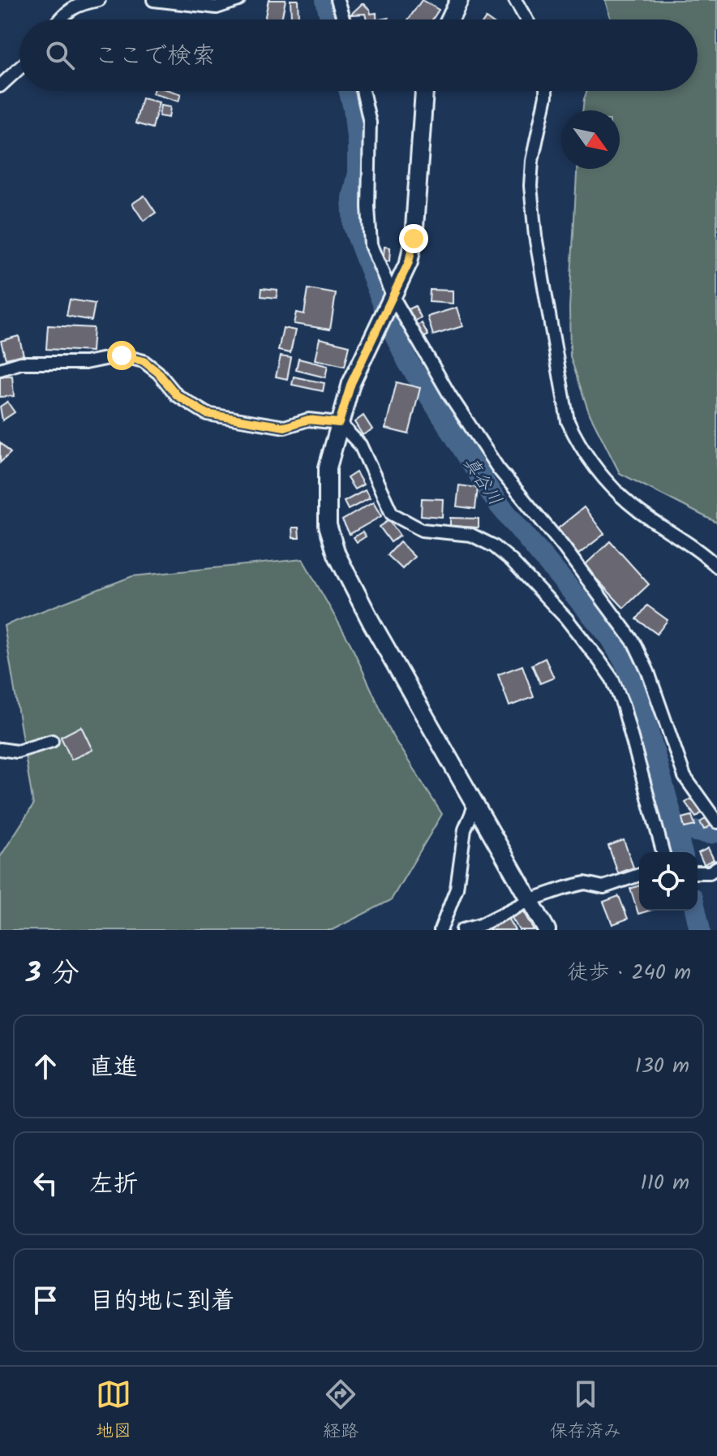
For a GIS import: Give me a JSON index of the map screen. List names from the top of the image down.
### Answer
{
  "water": ["真谷川"],
  "north": "bottom right",
  "page": {
    "search": "ここで検索",
    "heading": ["3 分", "徒歩 · 240 m"],
    "list": [
      ["直進", "130 m"],
      ["左折", "110 m"],
      "目的地に到着"
    ],
    "nav": ["地図", "経路", "保存済み"]
  }
}
